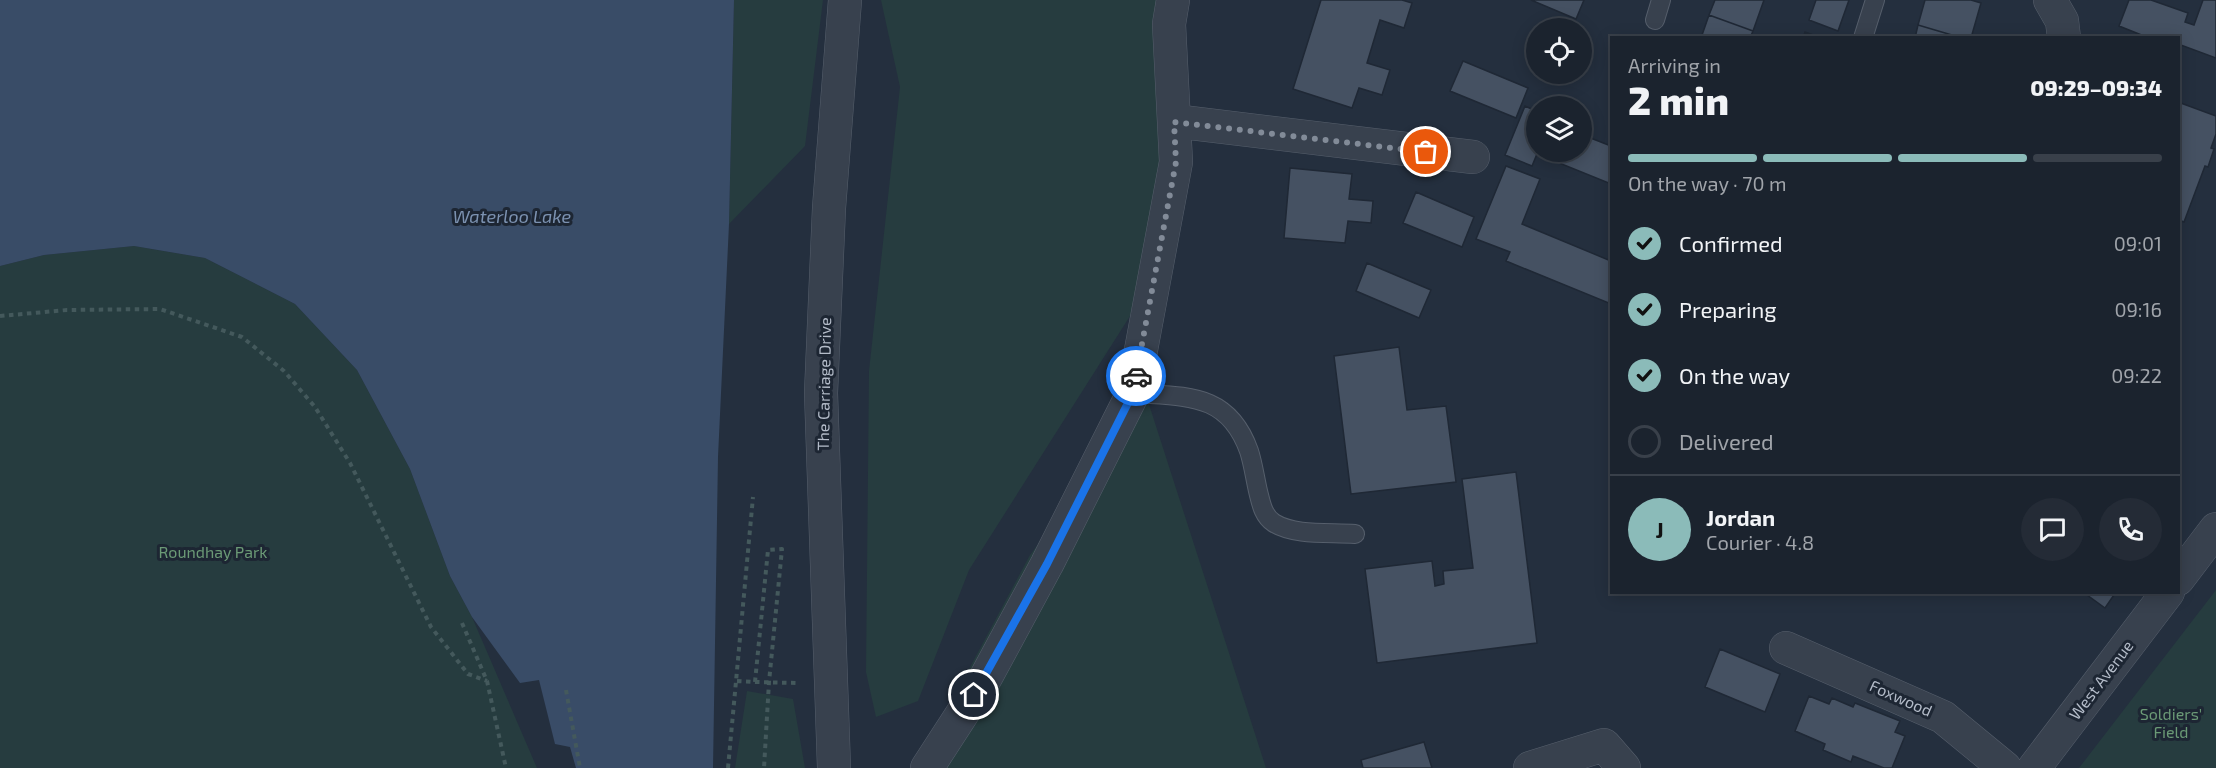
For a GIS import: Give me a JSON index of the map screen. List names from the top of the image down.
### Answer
{
  "streets": {
    "street": ["The Carriage Drive", "West Avenue", "Foxwood"]
  },
  "water": ["Waterloo Lake"],
  "parks": ["Roundhay Park", "Soldiers' Field"],
  "page": {
    "heading": ["2 min", "Arriving in", "09:29–09:34"],
    "panel": ["Jordan", "Courier · 4.8"],
    "bar": "On the way · 70 m",
    "list": [
      ["Confirmed", "09:01"],
      ["Preparing", "09:16"],
      ["On the way", "09:22"],
      "Delivered"
    ],
    "round": "J"
  }
}
